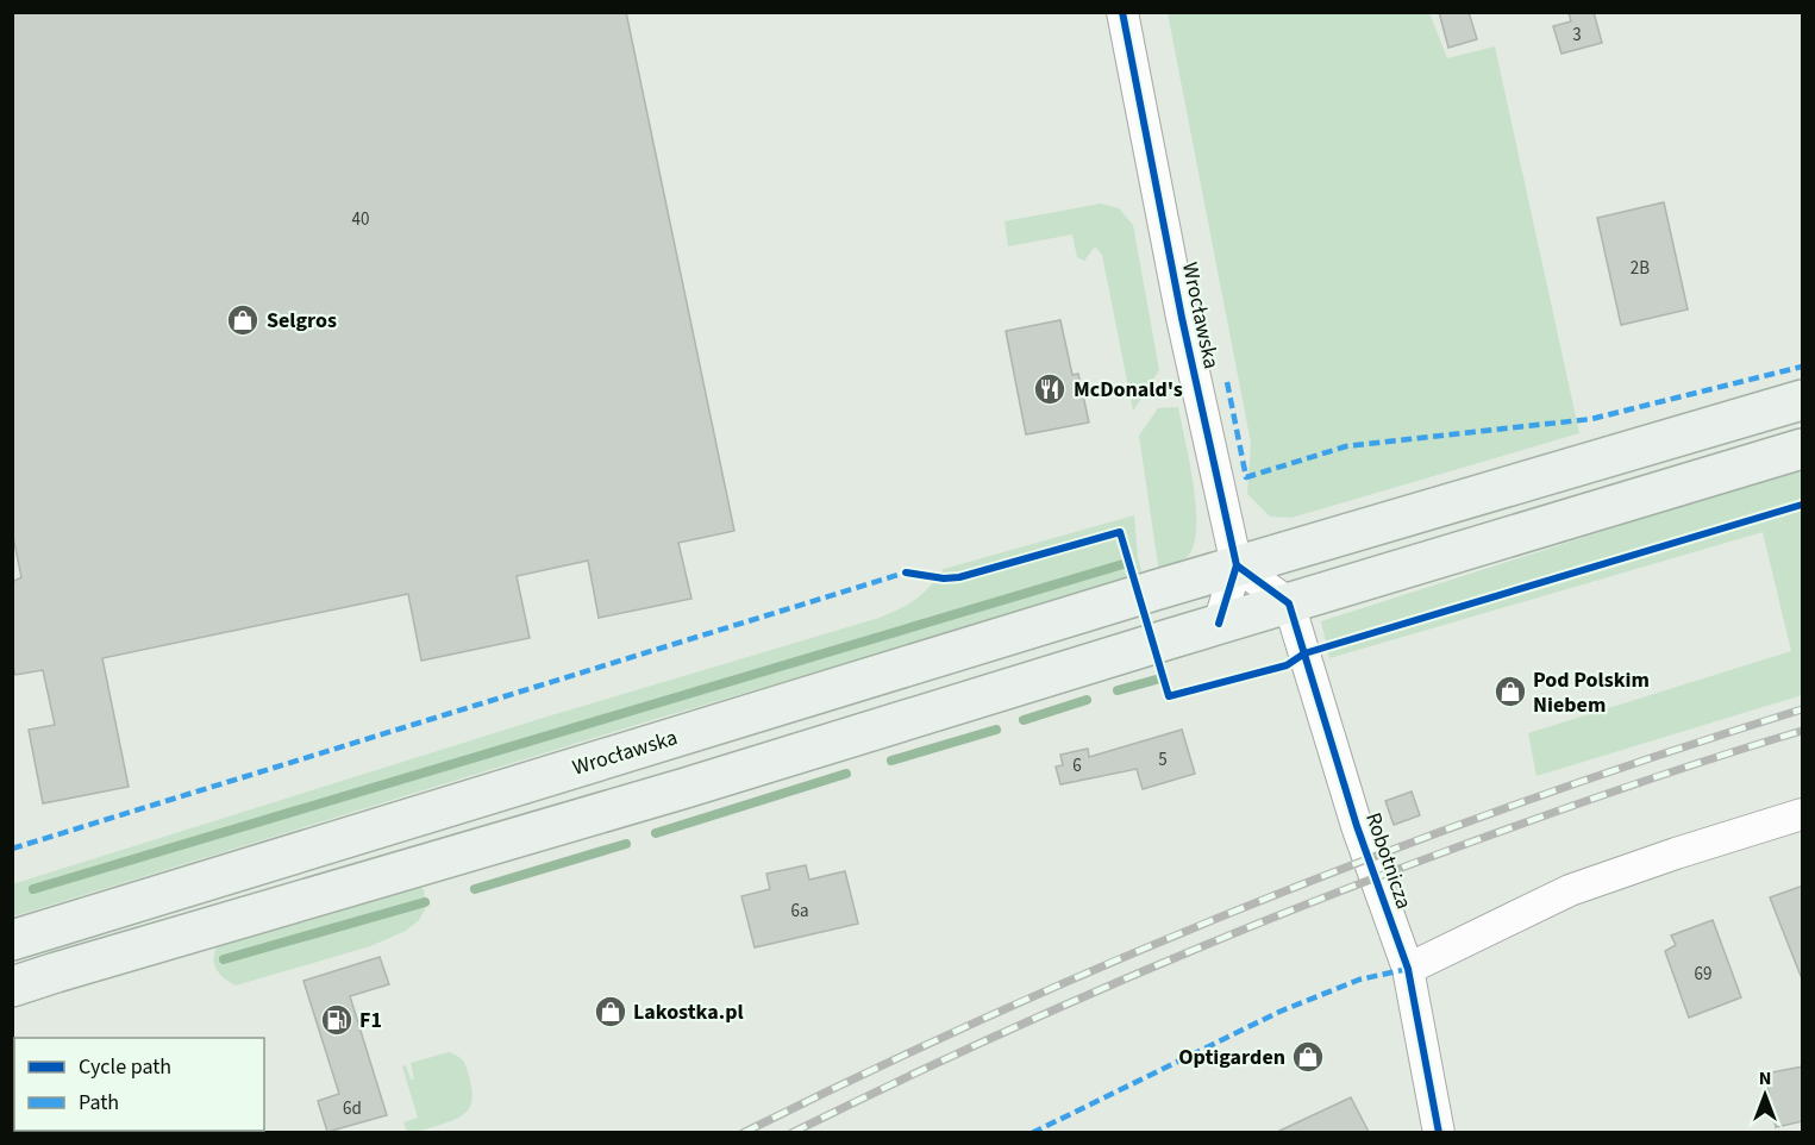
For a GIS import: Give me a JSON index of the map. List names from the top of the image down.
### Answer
{
  "streets": {
    "main road": ["Wrocławska"],
    "street": ["Robotnicza"]
  },
  "places": {
    "shop": [
      "Selgros",
      "Pod Polskim Niebem",
      "Lakostka.pl",
      "Optigarden"
    ],
    "restaurant": ["McDonald's"],
    "fuel station": ["F1"]
  },
  "house_numbers": [
    "3",
    "40",
    "2B",
    "5",
    "6",
    "6a",
    "69",
    "6d"
  ],
  "legend": ["Cycle path", "Path"],
  "north": "top"
}
